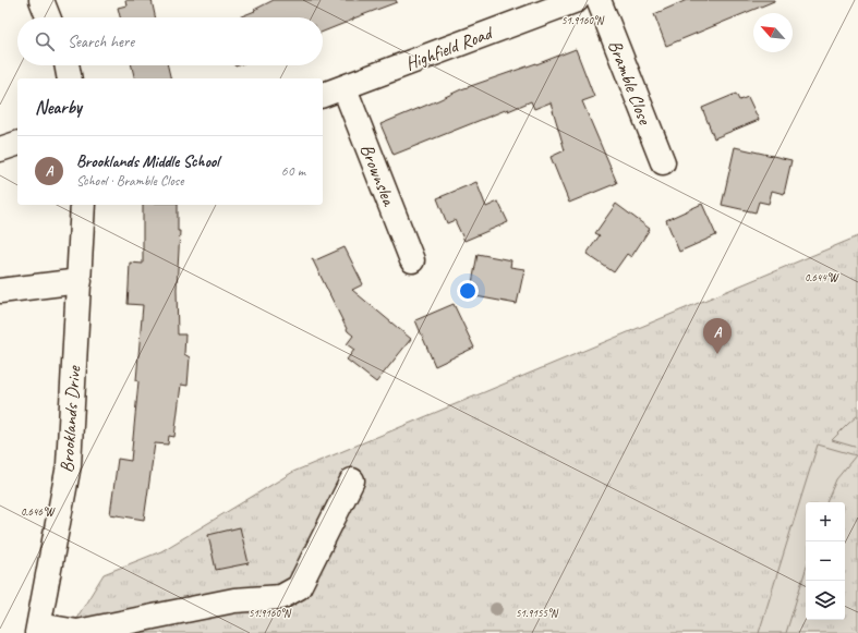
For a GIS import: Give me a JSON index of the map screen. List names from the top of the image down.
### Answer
{
  "streets": {
    "street": [
      "Highfield Road",
      "Bramble Close",
      "Brownslea",
      "Brooklands Drive"
    ]
  },
  "crossings": [
    ["Highfield Road", "Brownslea"]
  ],
  "north": "top left",
  "page": {
    "search": "Search here",
    "heading": "Nearby",
    "list": [
      {
        "mark": "A",
        "name": "Brooklands Middle School",
        "note": "School · Bramble Close",
        "value": "60 m"
      }
    ],
    "pins": "A",
    "map_buttons": ["+", "−"]
  },
  "coordinates": [
    "51.9160°N",
    "0.644°W",
    "0.646°W",
    "51.9155°N"
  ]
}
